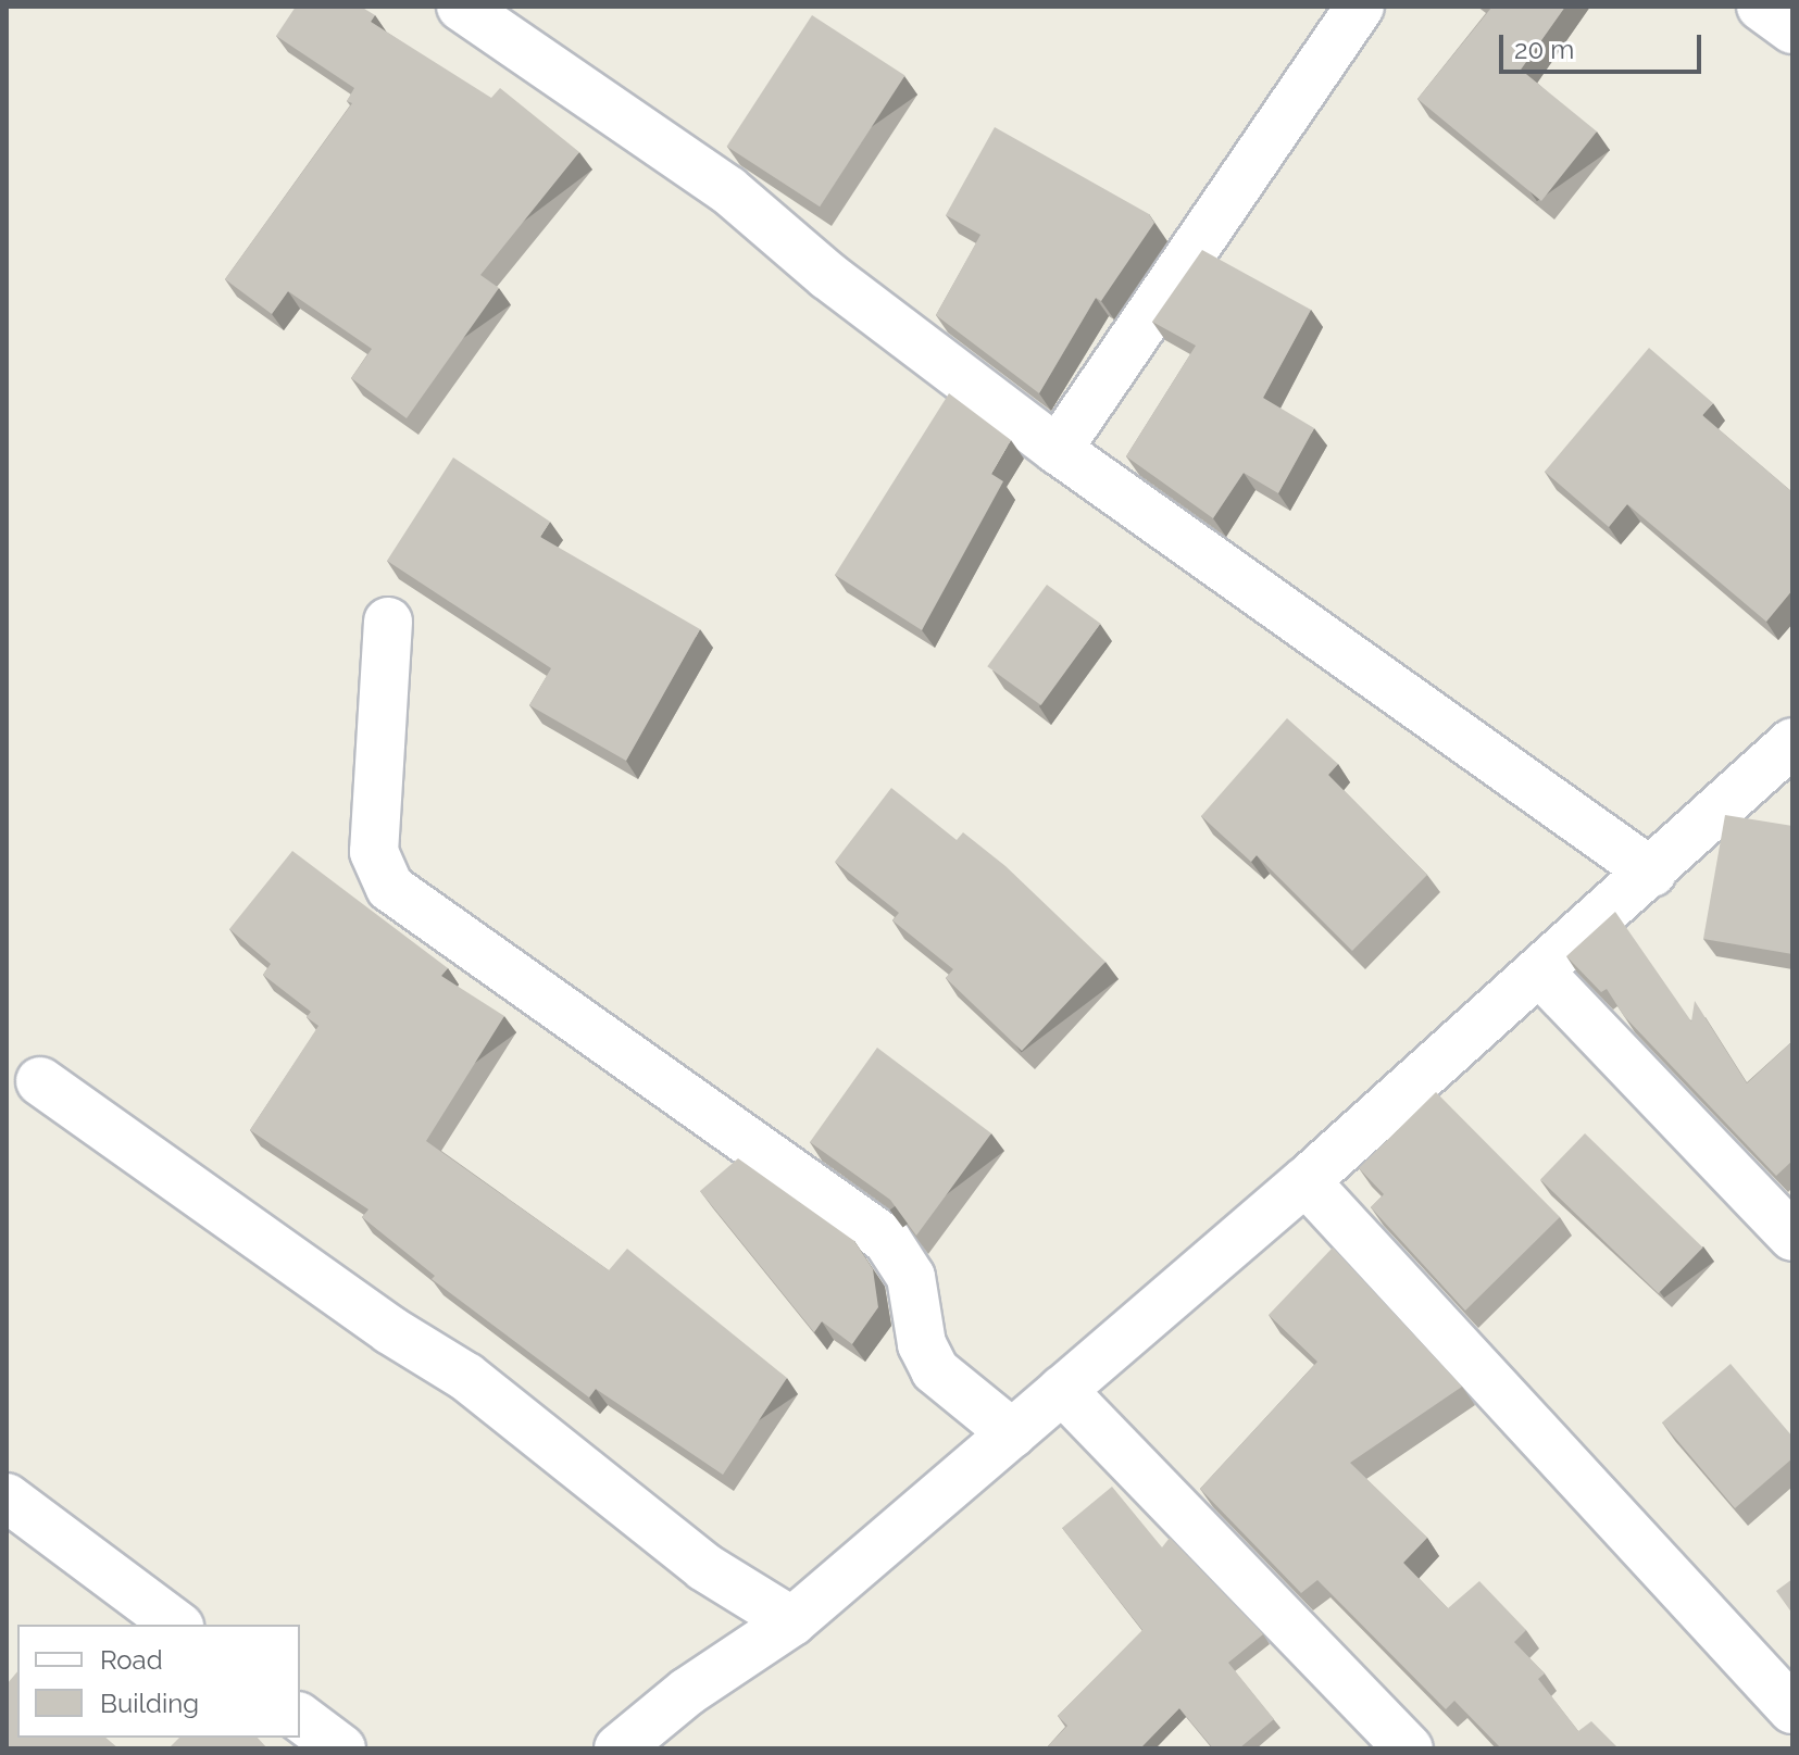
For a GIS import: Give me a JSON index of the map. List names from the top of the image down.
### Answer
{
  "legend": ["Road", "Building"],
  "scale_bar": "20 m"
}
